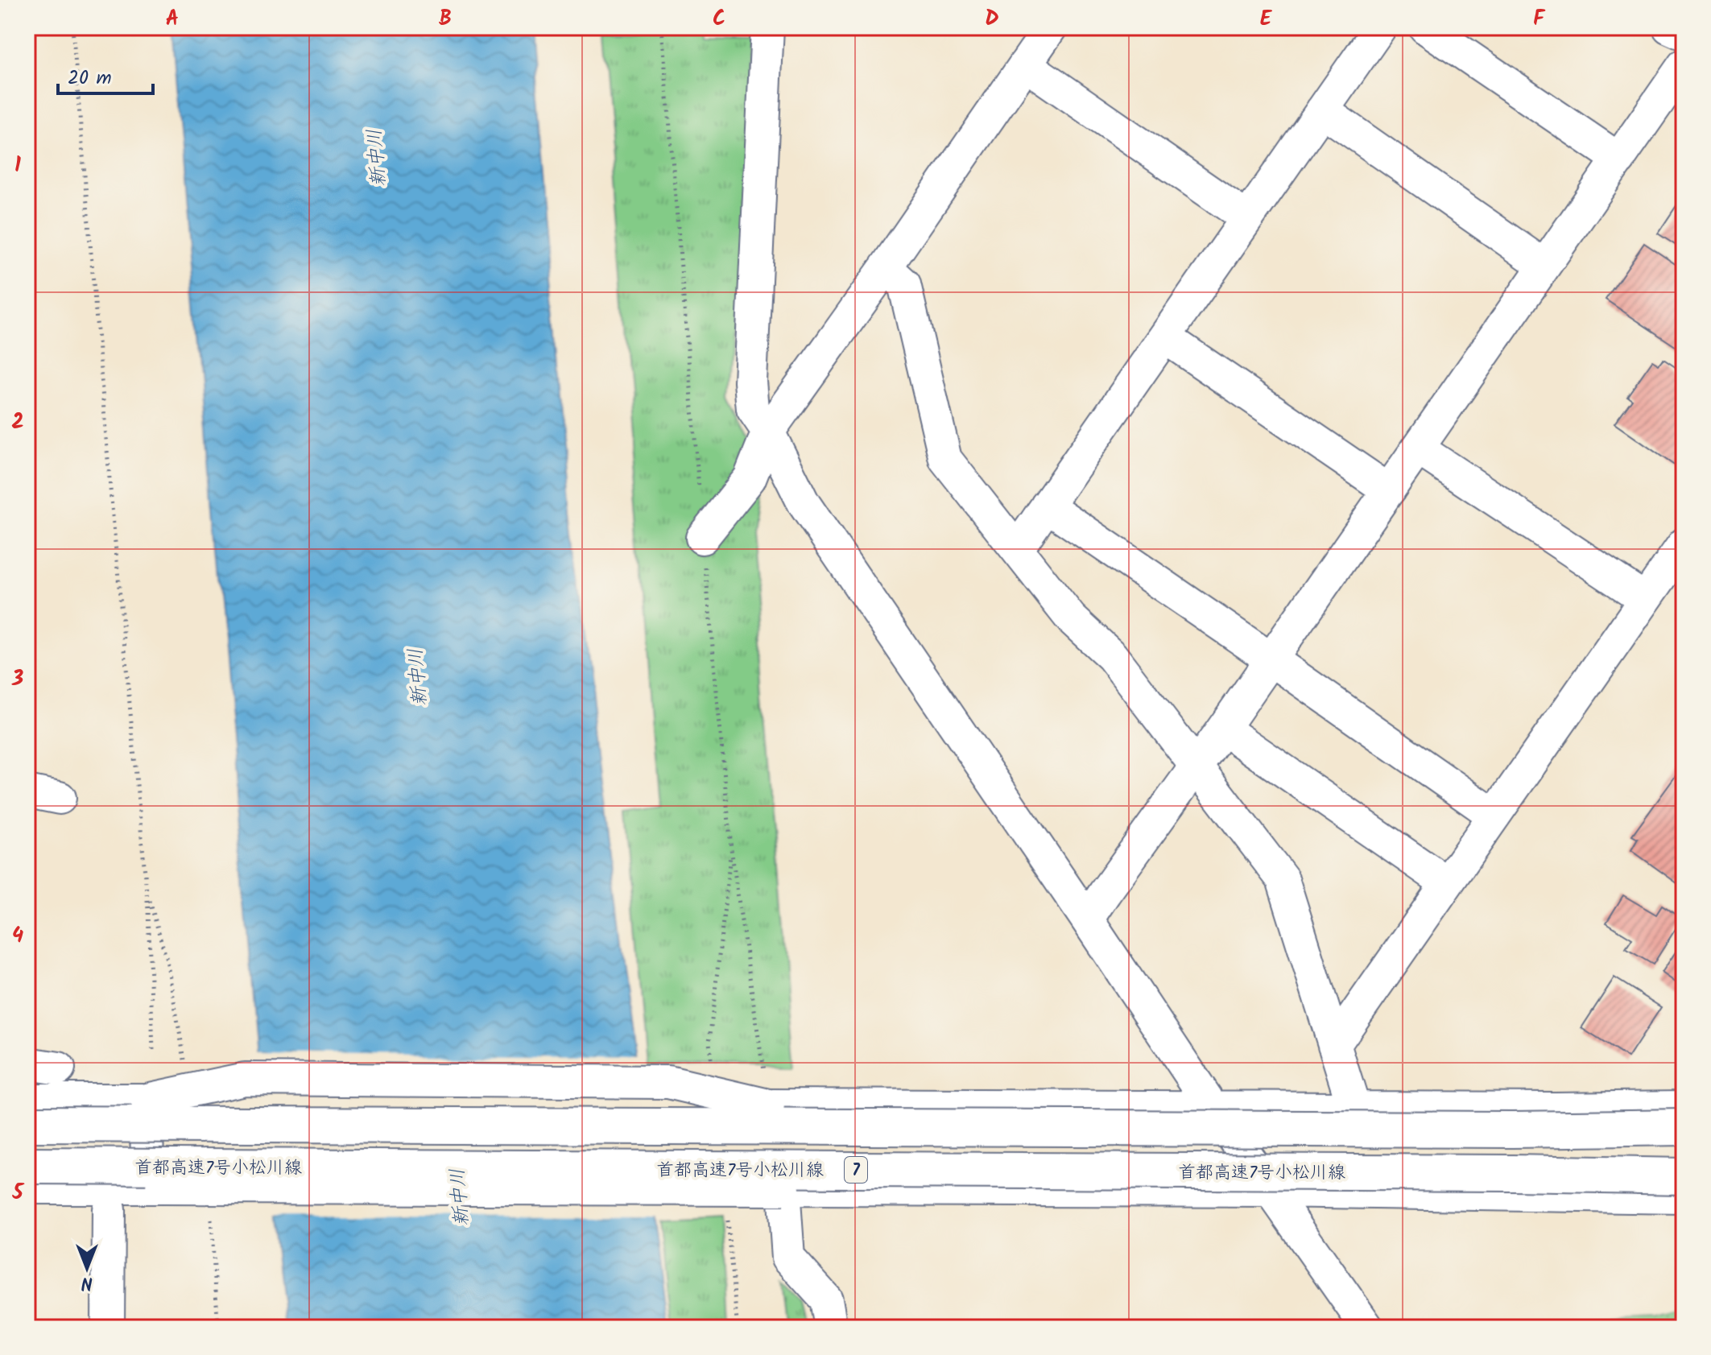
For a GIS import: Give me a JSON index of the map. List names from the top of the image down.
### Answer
{
  "streets": {
    "highway": ["首都高速7号小松川線", "7"]
  },
  "water": ["新中川"],
  "scale_bar": "20 m",
  "north": "bottom",
  "grid": {
    "columns": [
      "A",
      "B",
      "C",
      "D",
      "E",
      "F"
    ],
    "rows": [
      "1",
      "2",
      "3",
      "4",
      "5"
    ]
  }
}
